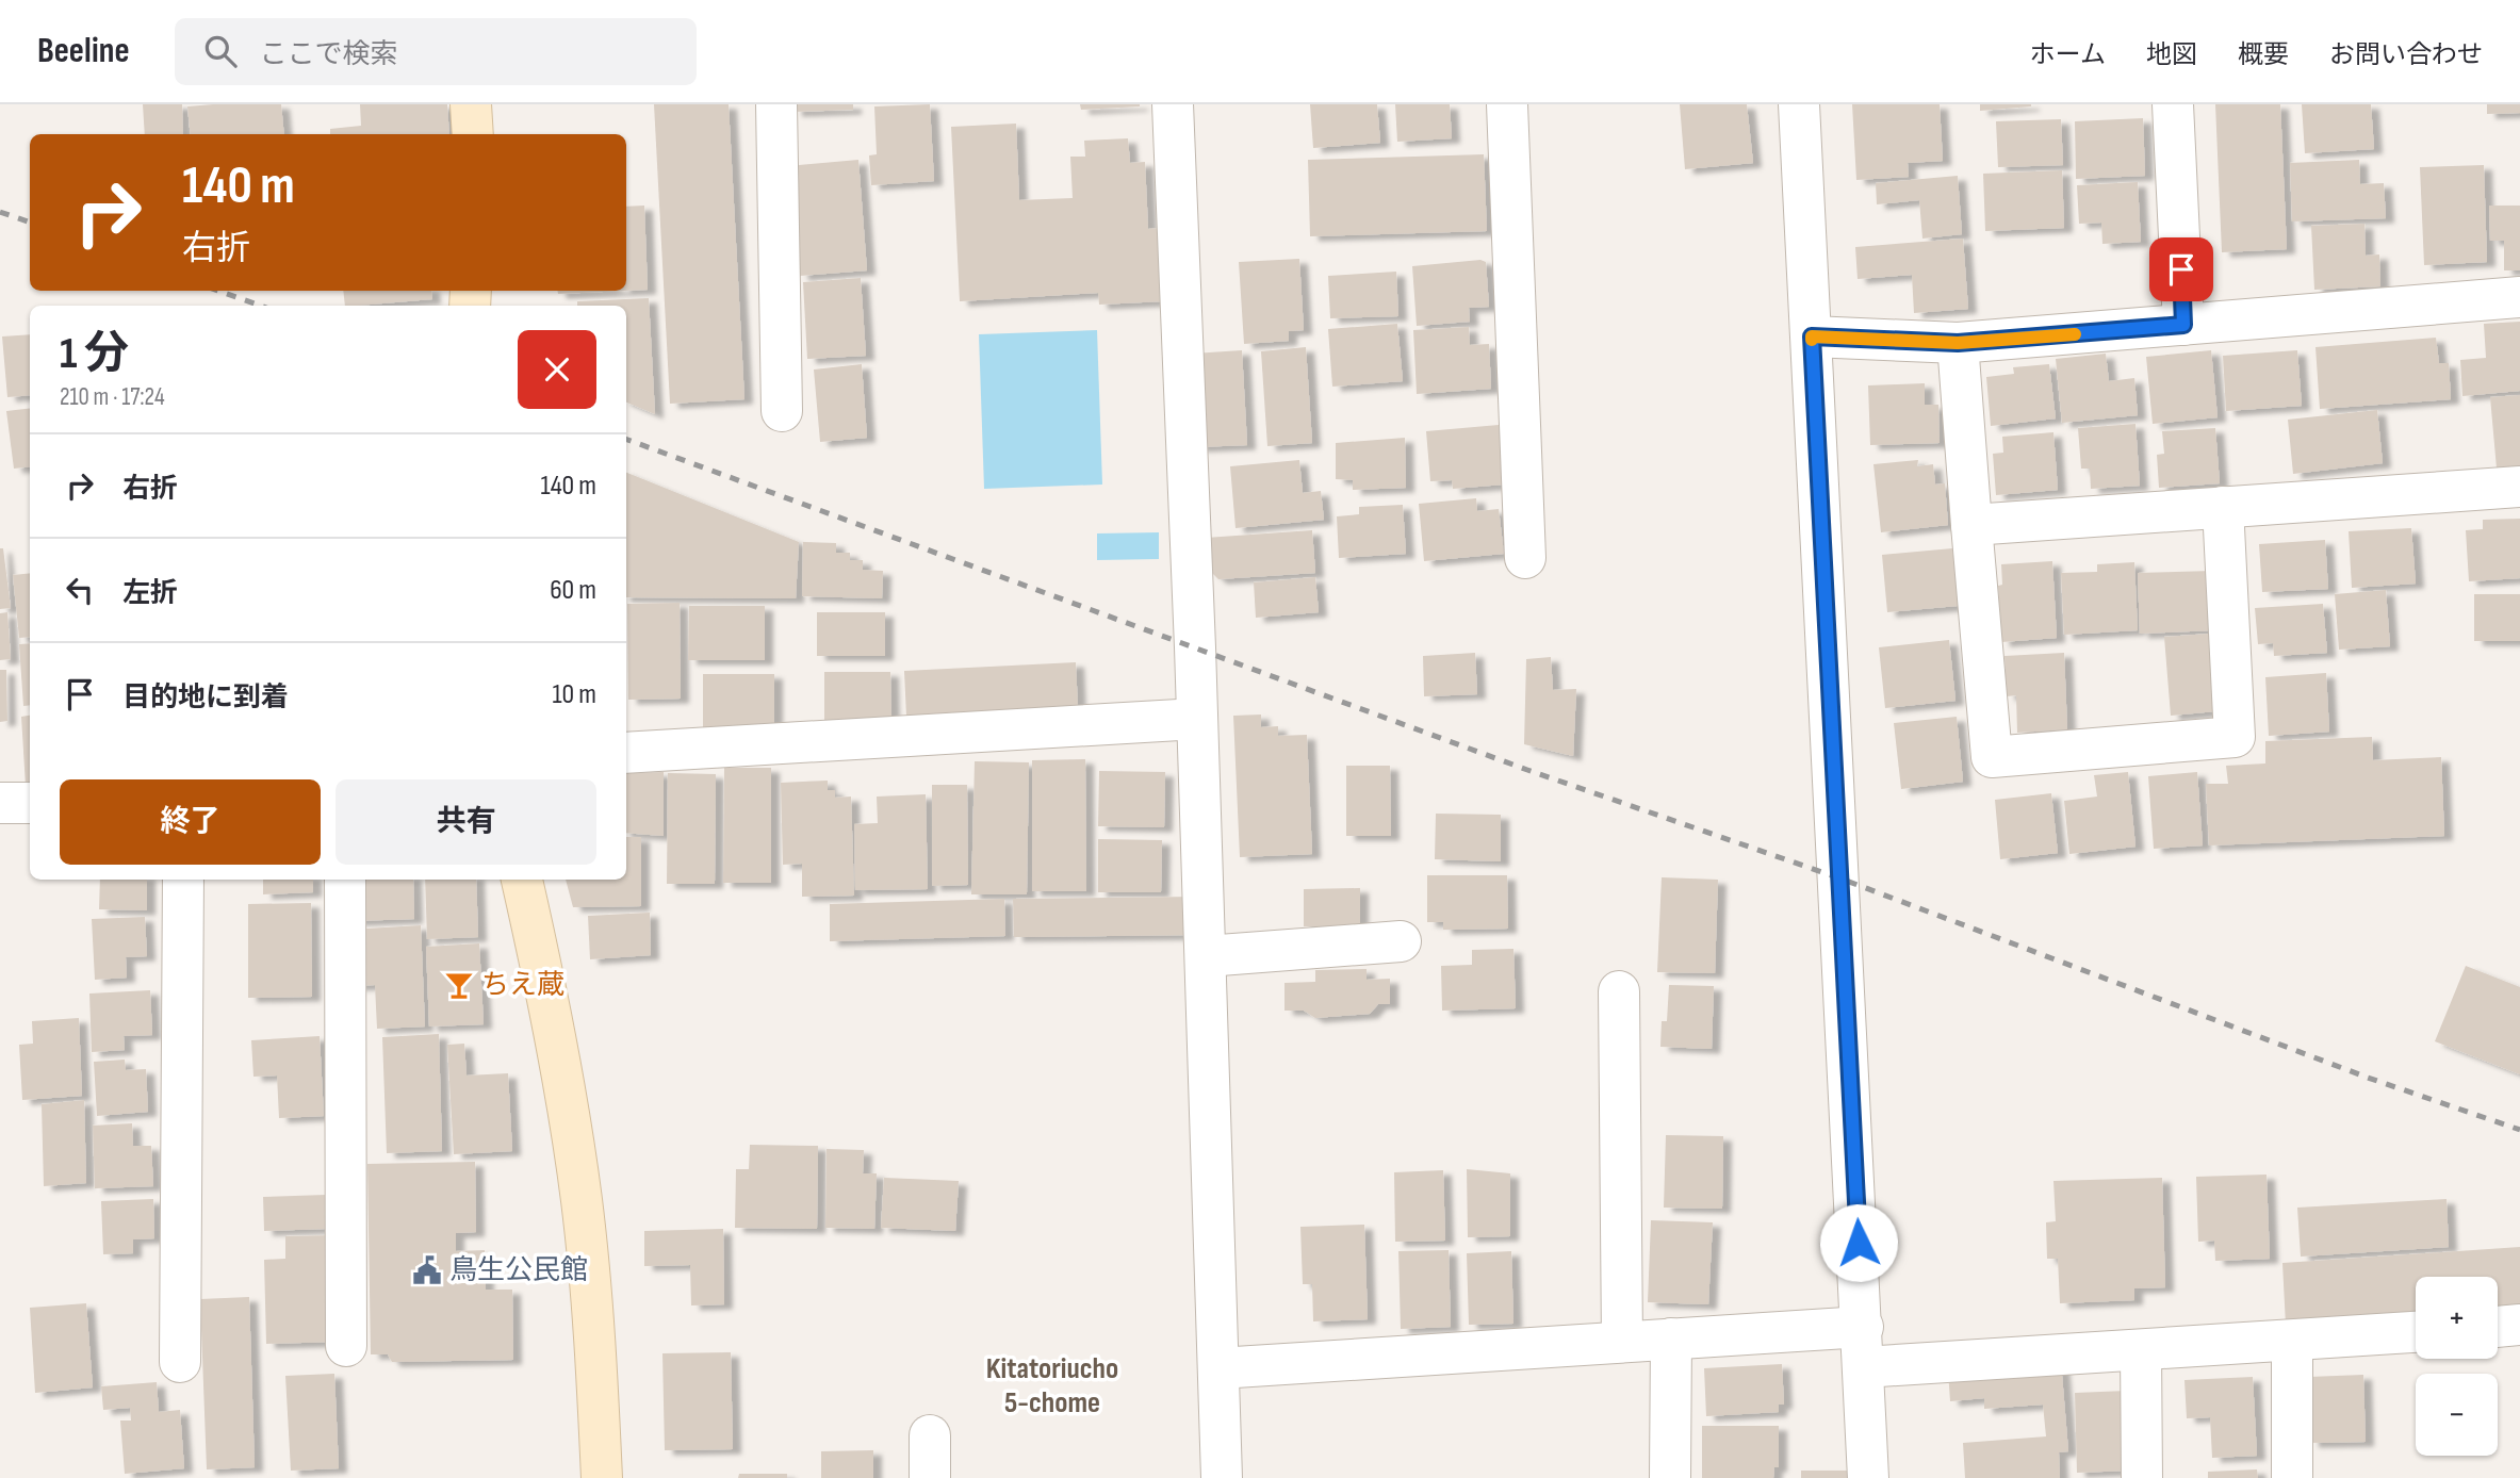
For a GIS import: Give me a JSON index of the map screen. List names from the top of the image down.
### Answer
{
  "districts": ["Kitatoriucho 5-chome"],
  "places": {
    "bar": ["ちえ蔵"],
    "public building": ["鳥生公民館"]
  },
  "page": {
    "header": "Beeline",
    "search": "ここで検索",
    "nav": [
      "ホーム",
      "地図",
      "概要",
      "お問い合わせ"
    ],
    "turn": ["140 m", "右折"],
    "heading": ["1 分", "210 m · 17:24"],
    "list": [
      {
        "name": "右折",
        "value": "140 m"
      },
      {
        "name": "左折",
        "value": "60 m"
      },
      {
        "name": "目的地に到着",
        "value": "10 m"
      }
    ],
    "buttons": ["終了", "共有"],
    "map_buttons": ["+", "−"]
  }
}
